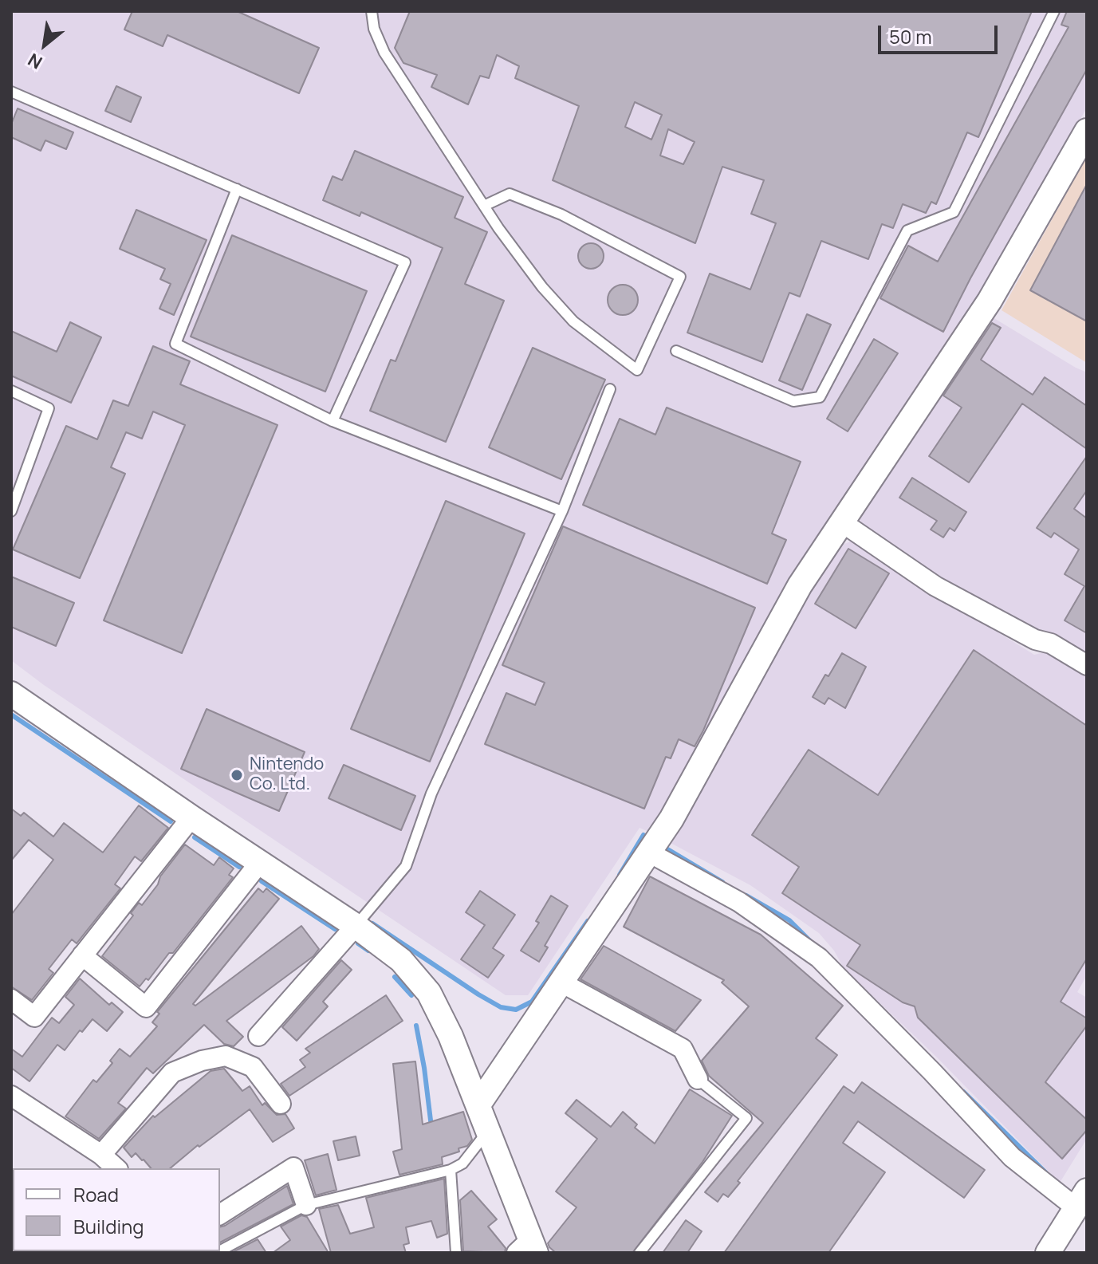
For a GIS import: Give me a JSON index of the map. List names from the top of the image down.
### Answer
{
  "places": ["Nintendo Co. Ltd."],
  "legend": ["Road", "Building"],
  "scale_bar": "50 m",
  "north": "bottom left"
}
